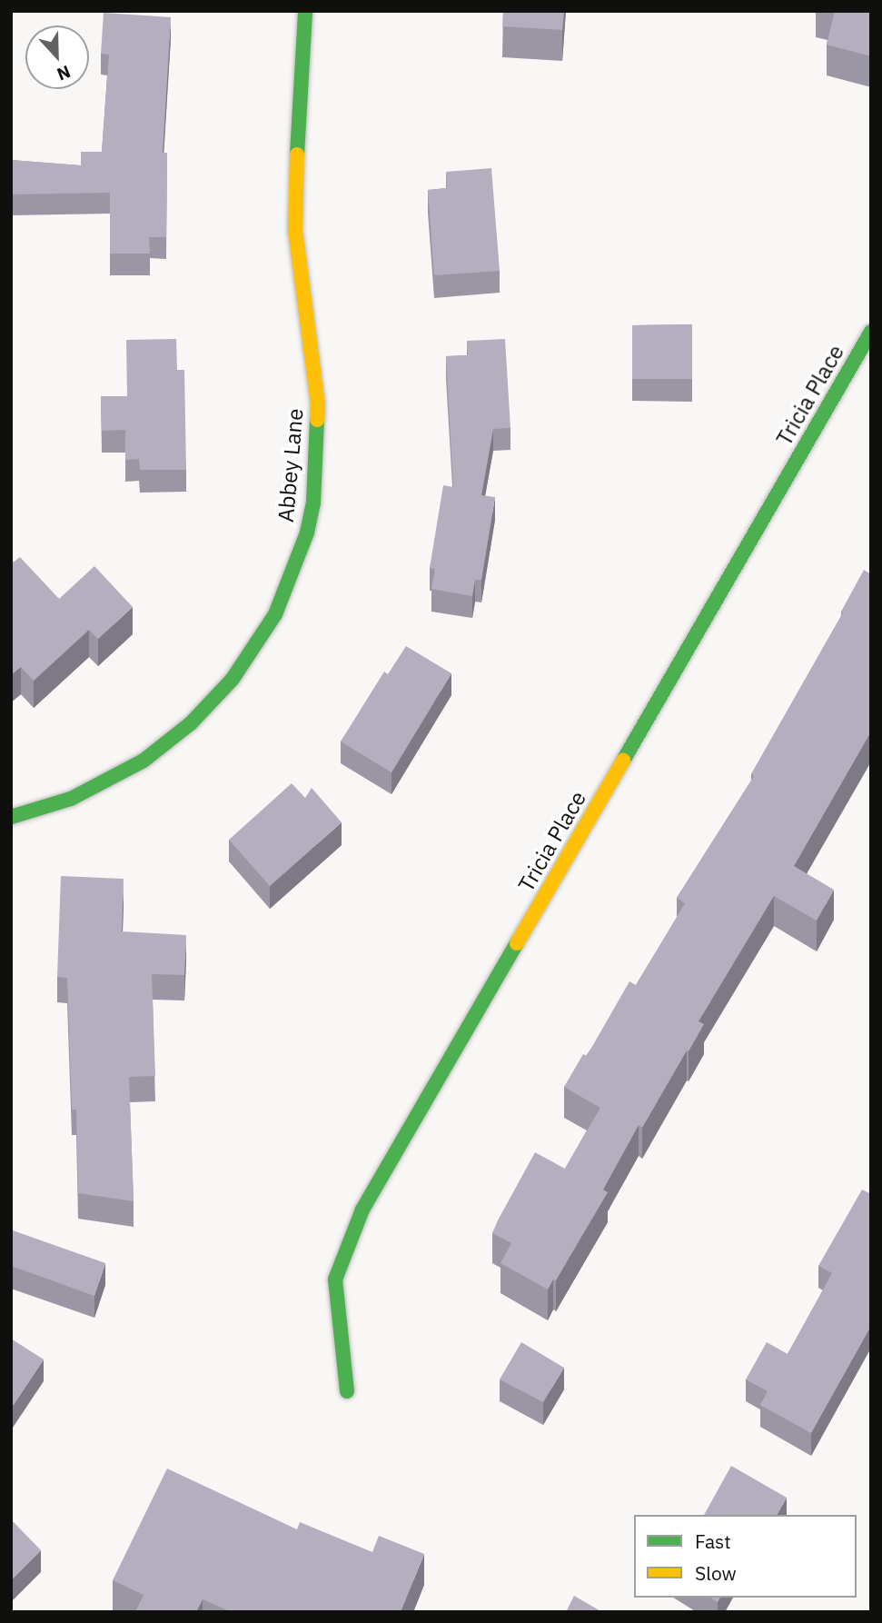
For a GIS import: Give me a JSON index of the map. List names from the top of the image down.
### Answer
{
  "streets": {
    "street": ["Tricia Place", "Abbey Lane"]
  },
  "legend": ["Fast", "Slow"],
  "north": "bottom"
}
